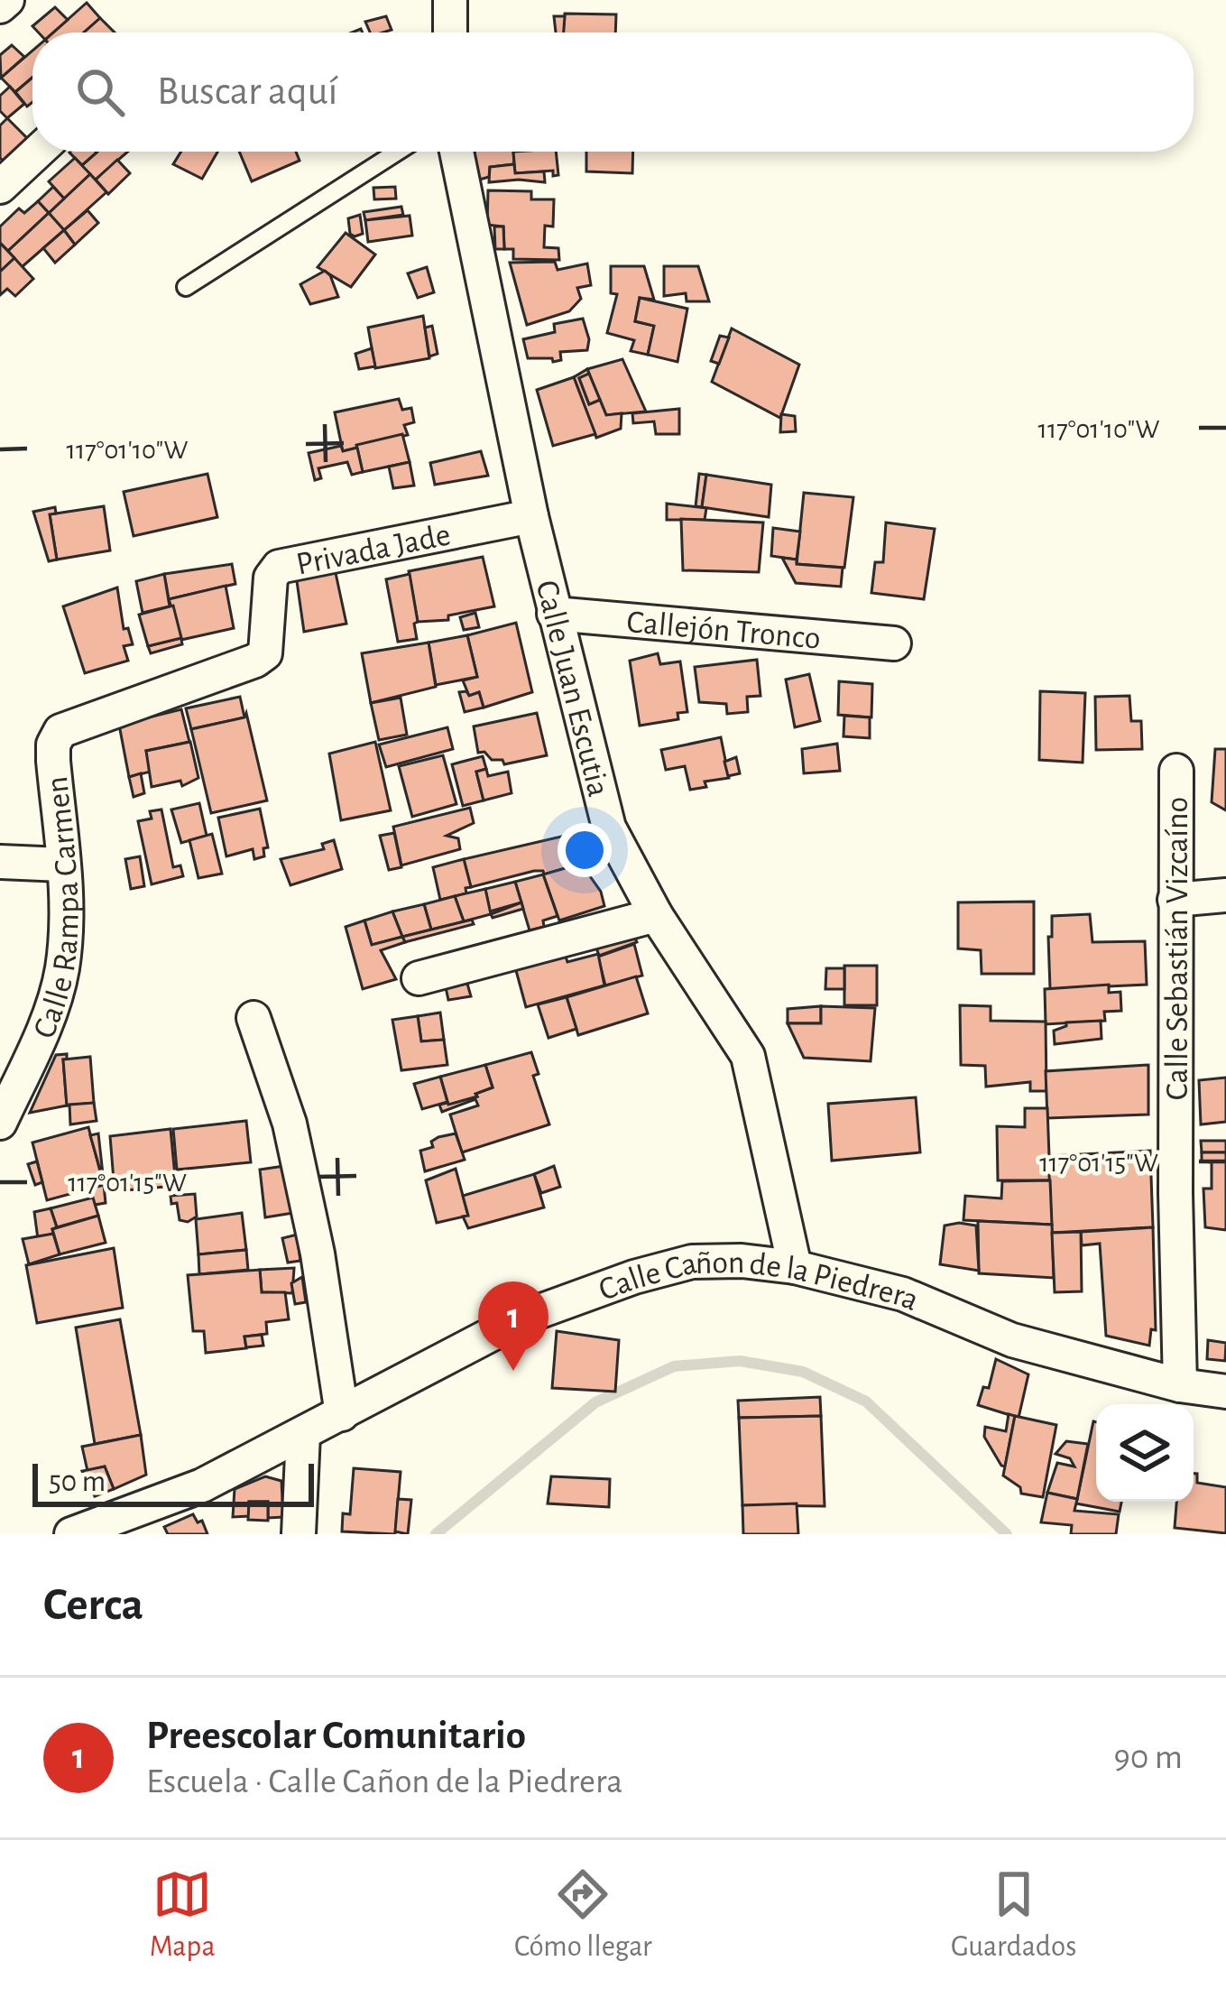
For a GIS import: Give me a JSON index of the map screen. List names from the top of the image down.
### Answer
{
  "streets": {
    "street": [
      "Privada Jade",
      "Callejón Tronco",
      "Calle Juan Escutia",
      "Calle Rampa Carmen",
      "Calle Sebastián Vizcaíno",
      "Calle Cañon de la Piedrera"
    ]
  },
  "crossings": [
    ["Privada Jade", "Calle Juan Escutia"],
    ["Privada Jade", "Calle Rampa Carmen"],
    ["Callejón Tronco", "Calle Juan Escutia"],
    ["Calle Juan Escutia", "Calle Cañon de la Piedrera"],
    ["Calle Sebastián Vizcaíno", "Calle Cañon de la Piedrera"]
  ],
  "scale_bar": "50 m",
  "page": {
    "search": "Buscar aquí",
    "pins": "1",
    "scale": "50 m",
    "heading": "Cerca",
    "list": [
      {
        "mark": "1",
        "name": "Preescolar Comunitario",
        "note": "Escuela · Calle Cañon de la Piedrera",
        "value": "90 m"
      }
    ],
    "nav": ["Mapa", "Cómo llegar", "Guardados"]
  },
  "coordinates": ["117°01'10\"W", "117°01'15\"W"]
}
